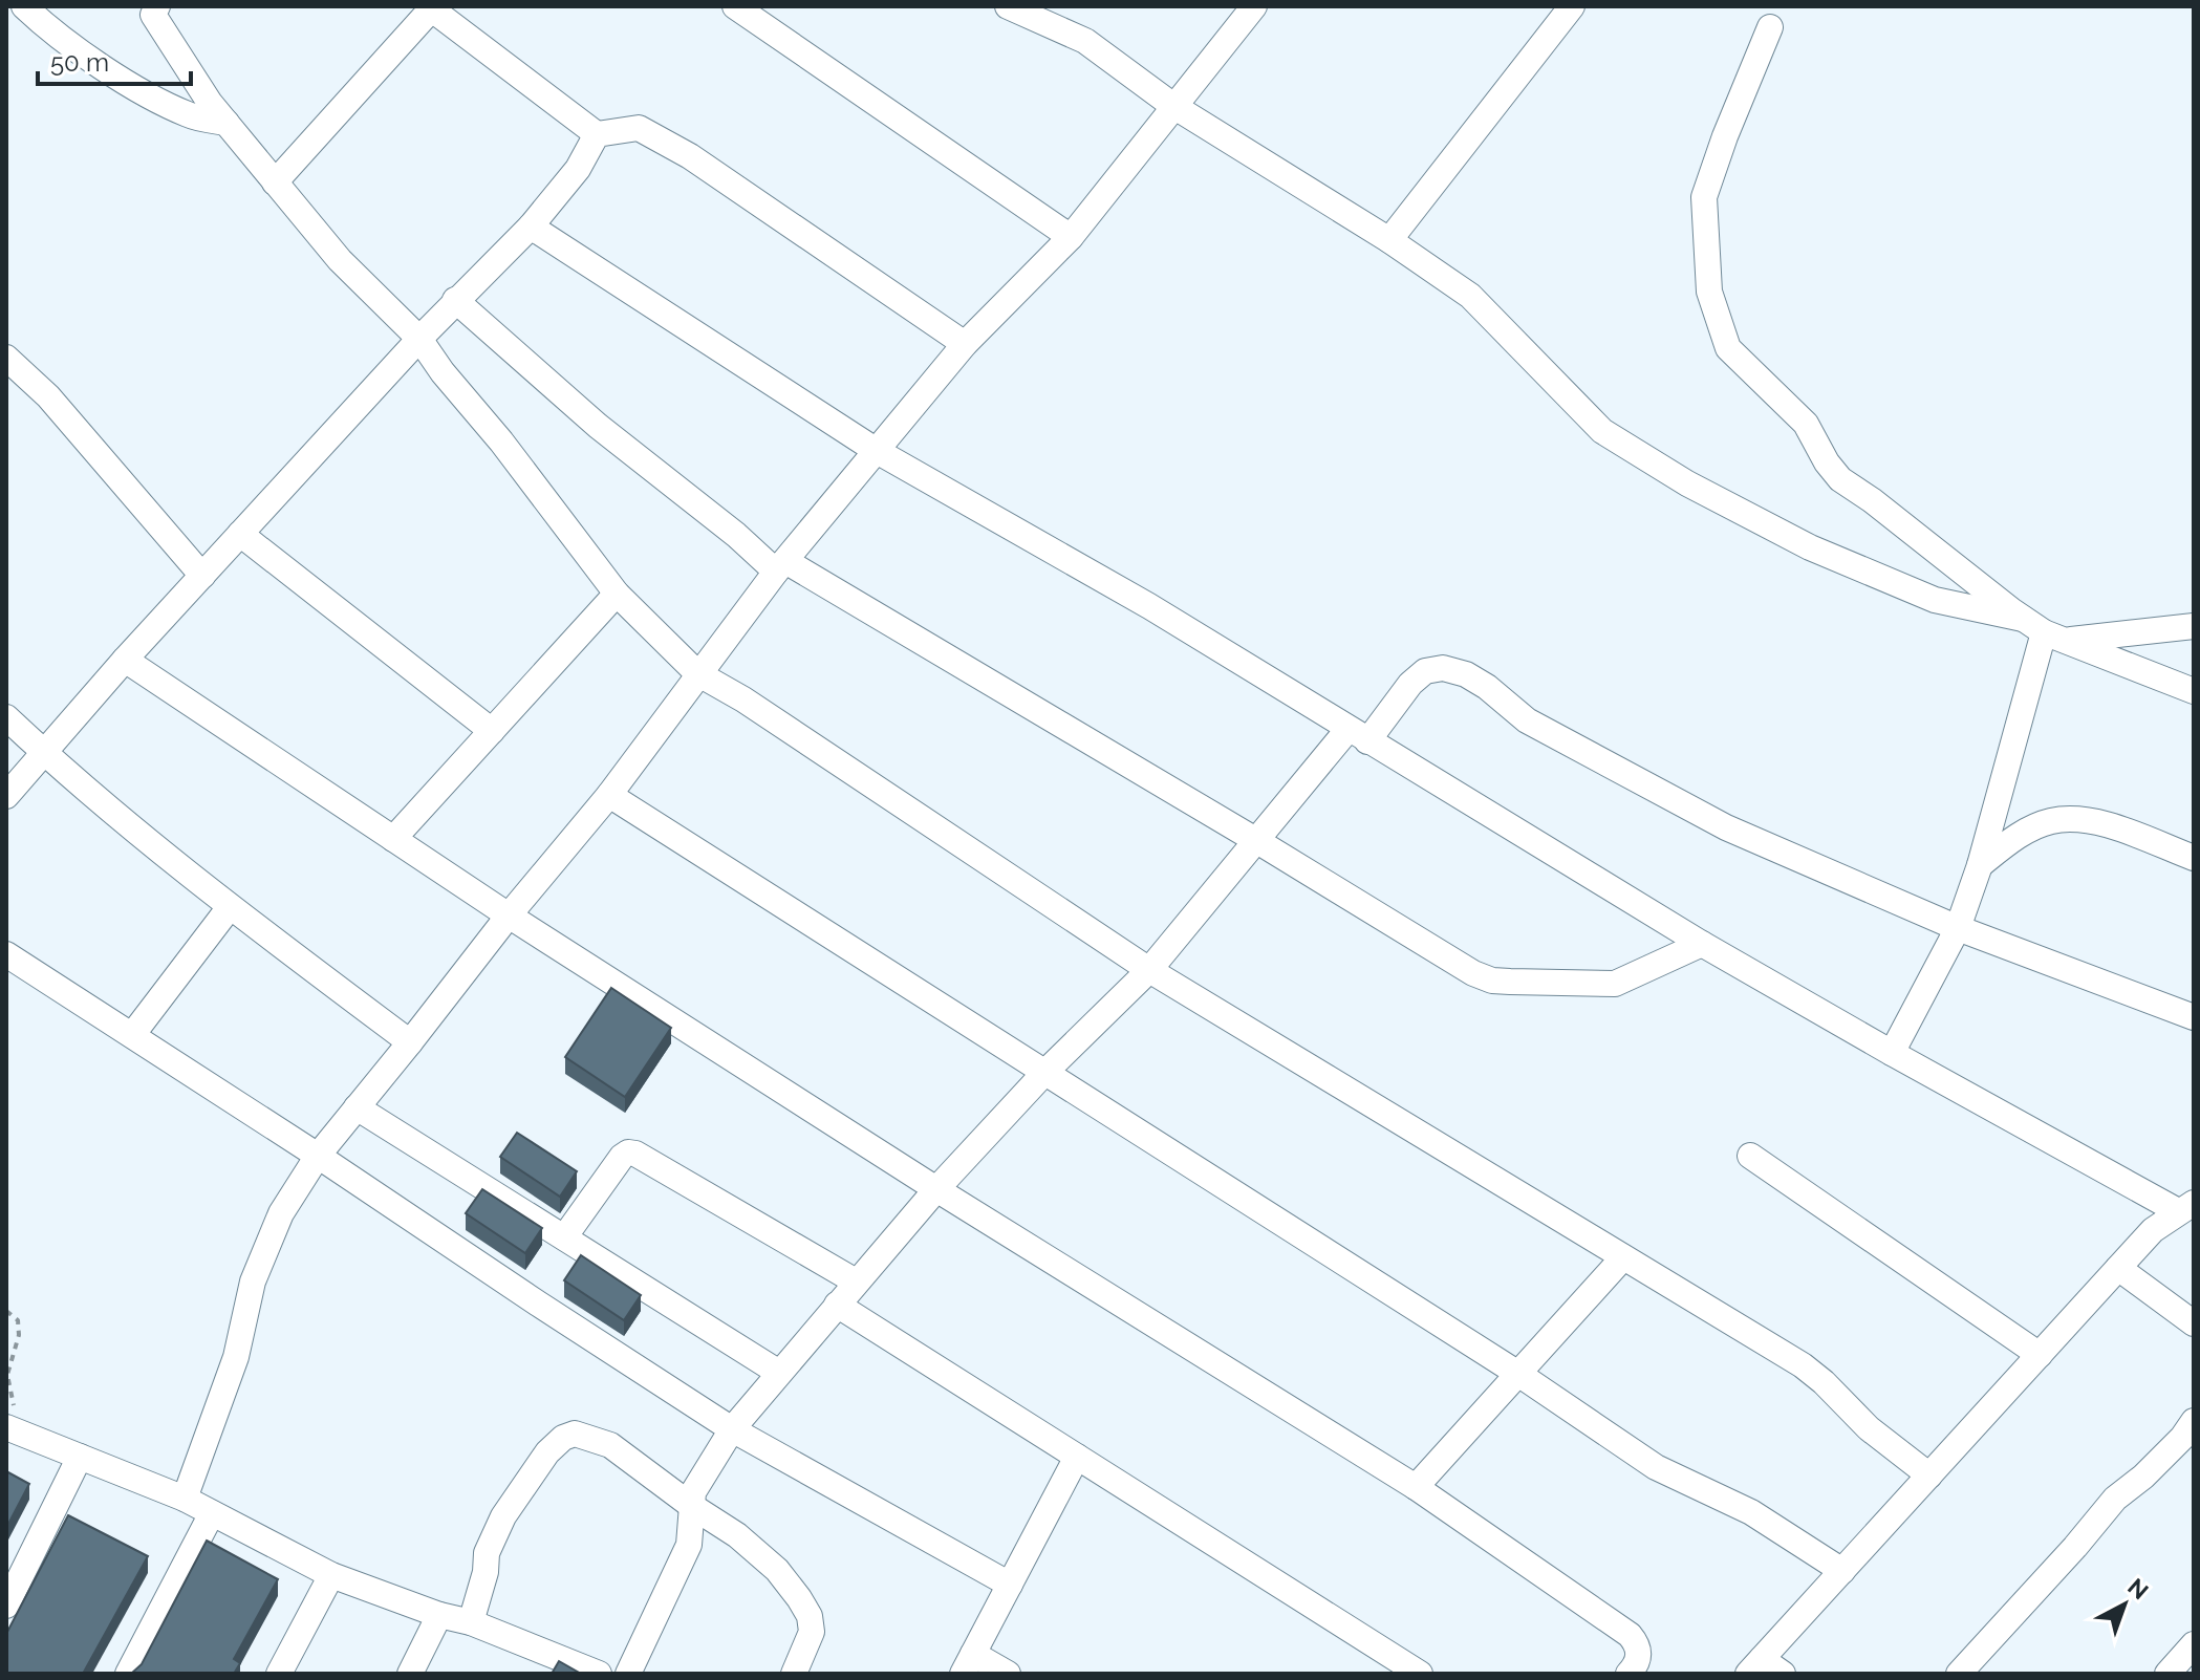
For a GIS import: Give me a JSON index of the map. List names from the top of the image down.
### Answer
{
  "scale_bar": "50 m",
  "north": "top right"
}
